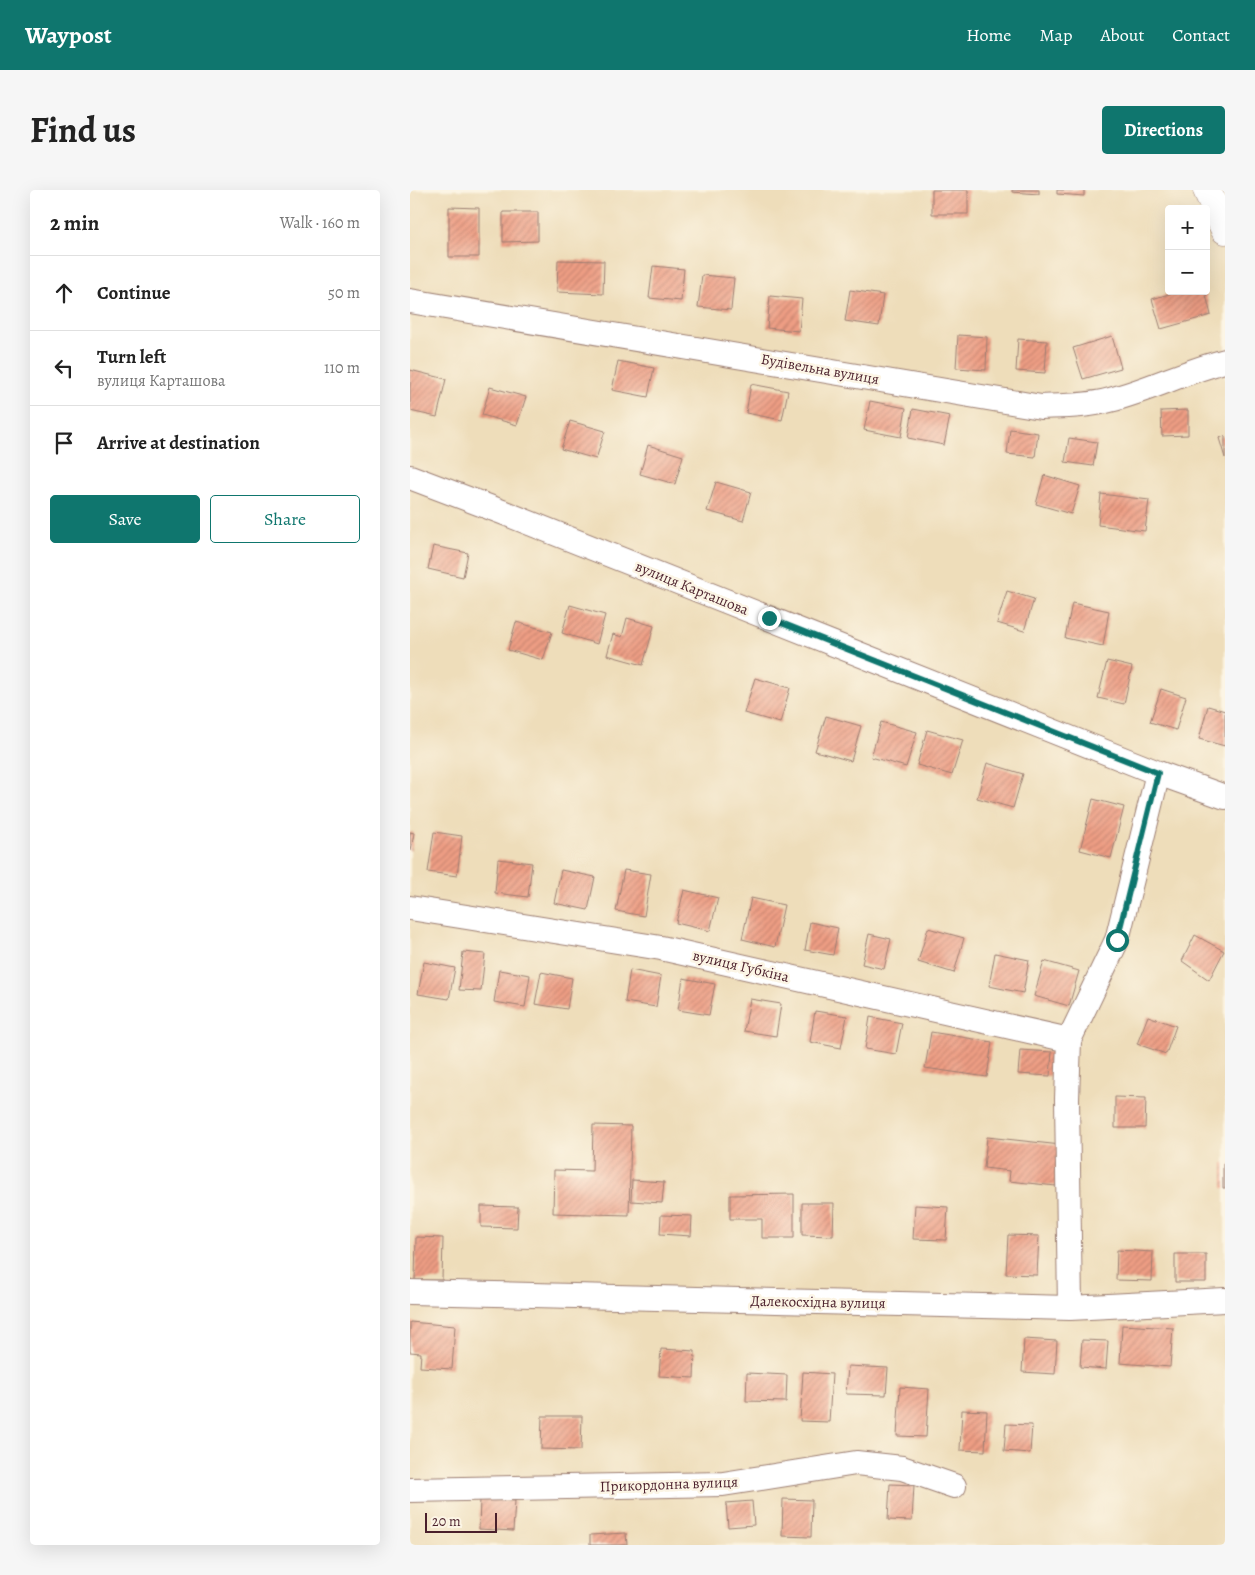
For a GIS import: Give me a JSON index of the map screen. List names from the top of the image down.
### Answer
{
  "streets": {
    "street": [
      "Будівельна вулиця",
      "вулиця Карташова",
      "вулиця Губкіна",
      "Далекосхідна вулиця",
      "Прикордонна вулиця"
    ]
  },
  "scale_bar": "20 m",
  "page": {
    "header": "Waypost",
    "nav": [
      "Home",
      "Map",
      "About",
      "Contact"
    ],
    "title": "Find us",
    "buttons": [
      "Directions",
      ["Save", "Share"]
    ],
    "heading": ["2 min", "Walk · 160 m"],
    "map_buttons": ["+", "−"],
    "list": [
      ["Continue", "50 m"],
      ["Turn left", "вулиця Карташова", "110 m"],
      "Arrive at destination"
    ],
    "scale": "20 m"
  }
}
